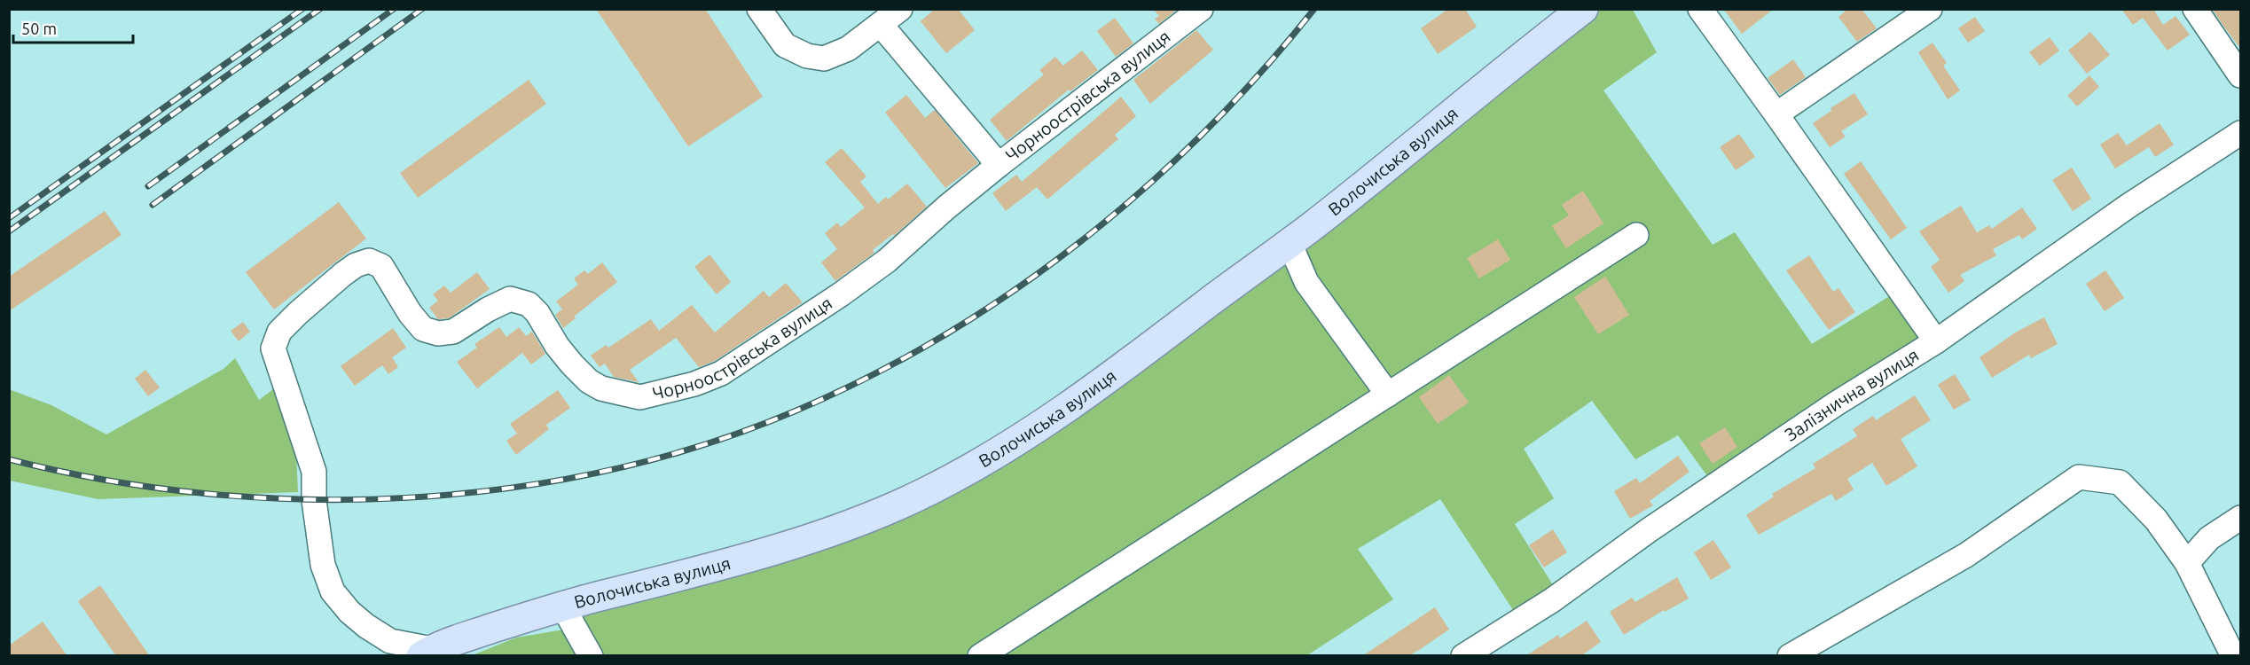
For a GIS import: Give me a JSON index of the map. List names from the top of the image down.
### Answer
{
  "streets": {
    "main road": ["Волочиська вулиця"],
    "street": ["Чорноострівська вулиця", "Залізнична вулиця"]
  },
  "crossings": [
    ["Чорноострівська вулиця", "Волочиська вулиця"]
  ],
  "scale_bar": "50 m"
}
